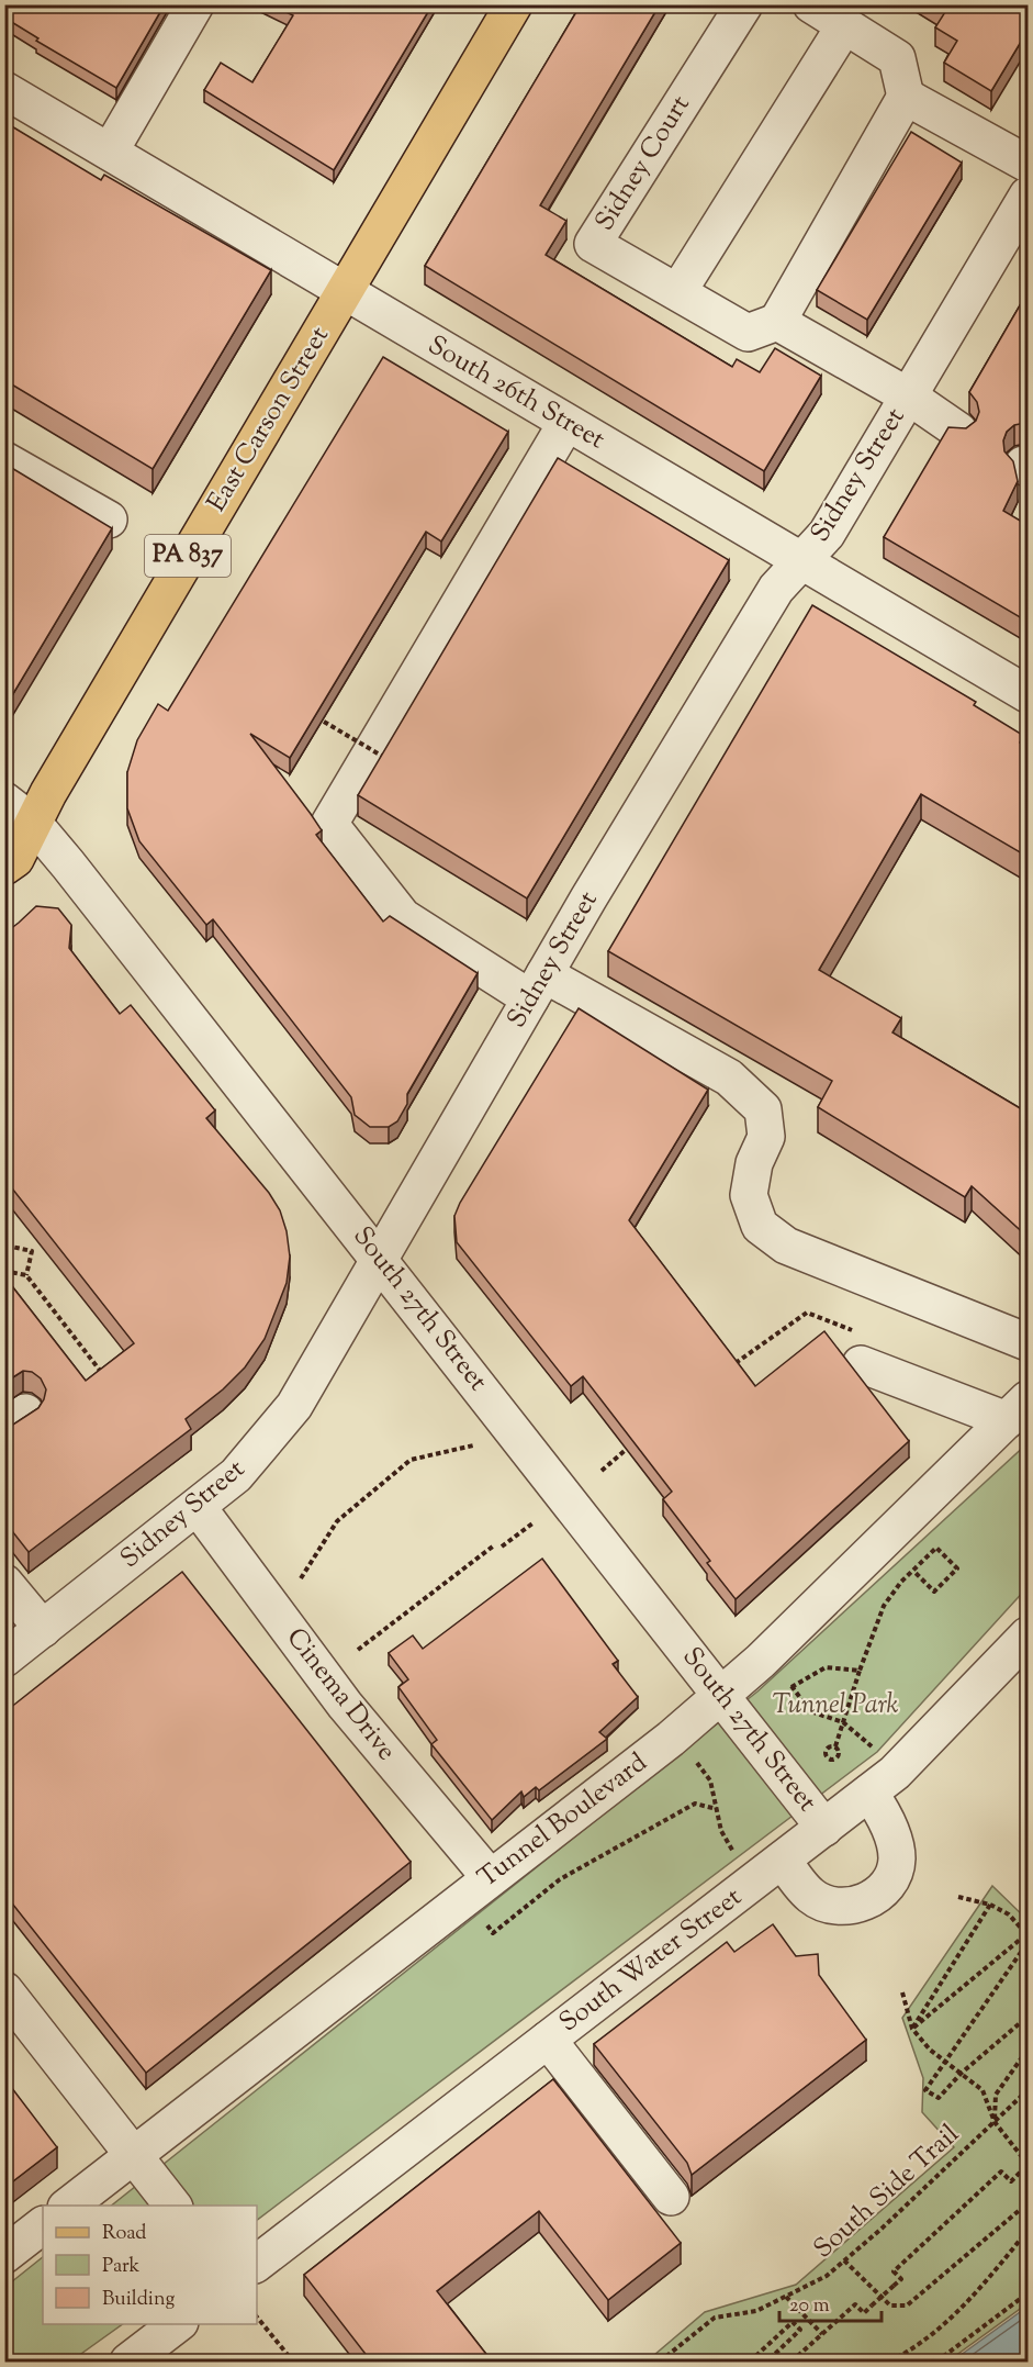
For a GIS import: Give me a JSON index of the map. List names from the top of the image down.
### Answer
{
  "streets": {
    "main road": ["East Carson Street", "PA 837"],
    "street": [
      "Sidney Court",
      "South 26th Street",
      "Sidney Street",
      "South 27th Street",
      "Cinema Drive",
      "Tunnel Boulevard",
      "South Water Street"
    ],
    "path": ["South Side Trail"]
  },
  "crossings": [
    ["South 26th Street", "East Carson Street"],
    ["South 26th Street", "Sidney Street"],
    ["East Carson Street", "South 27th Street"],
    ["Sidney Street", "South 27th Street"],
    ["Sidney Street", "Cinema Drive"],
    ["South 27th Street", "Tunnel Boulevard"],
    ["South 27th Street", "South Water Street"],
    ["Cinema Drive", "Tunnel Boulevard"]
  ],
  "parks": ["Tunnel Park"],
  "legend": ["Road", "Park", "Building"],
  "scale_bar": "20 m"
}
